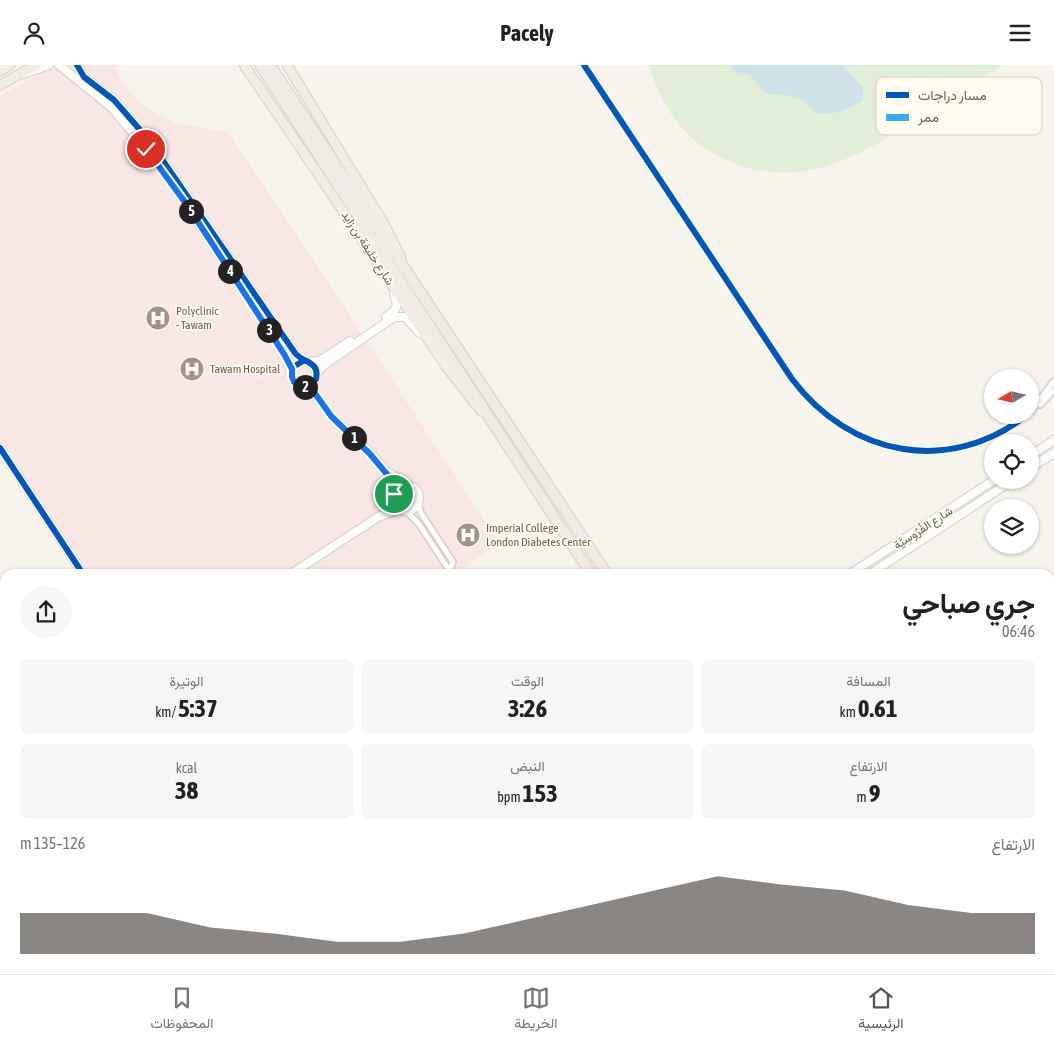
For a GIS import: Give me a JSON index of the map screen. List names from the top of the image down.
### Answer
{
  "streets": {
    "highway": ["شارع خليفة بن زايد"],
    "street": ["شارع الفُرُوسِيَّة"]
  },
  "places": {
    "hospital": ["Polyclinic - Tawam", "Tawam Hospital", "Imperial College London Diabetes Center"]
  },
  "legend": ["مسار دراجات", "ممر"],
  "north": "left",
  "page": {
    "header": "Pacely",
    "pins": [
      "5",
      "4",
      "3",
      "2",
      "1"
    ],
    "heading": ["جري صباحي", "06:46"],
    "stats": [
      ["المسافة", "0.61 km"],
      ["الوقت", "3:26"],
      ["الوتيرة", "5:37 /km"],
      ["الارتفاع", "9 m"],
      ["النبض", "153 bpm"],
      ["kcal", "38"]
    ],
    "chart": ["الارتفاع", "126–135 m"],
    "tabs": ["الرئيسية", "الخريطة", "المحفوظات"]
  }
}
